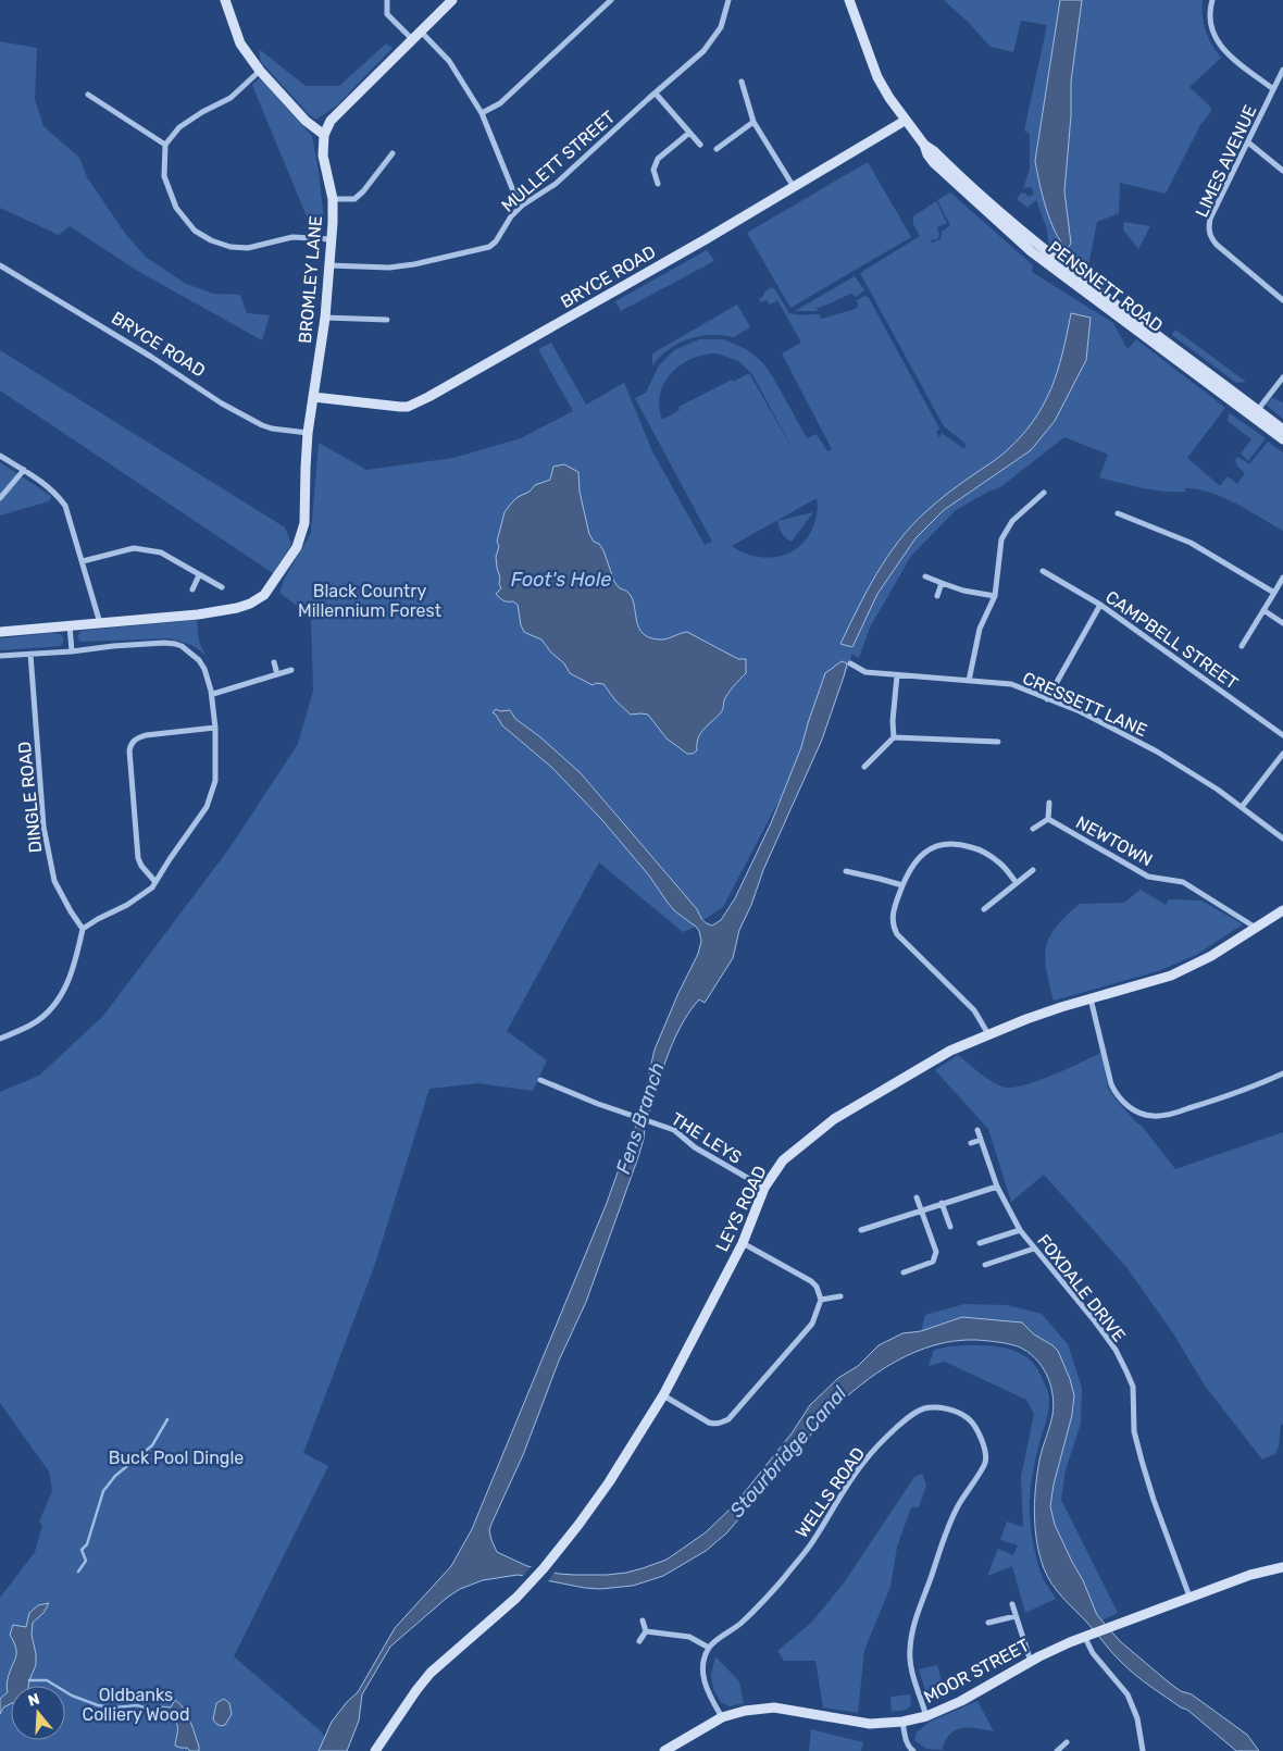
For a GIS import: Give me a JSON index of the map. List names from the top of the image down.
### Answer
{
  "streets": {
    "street": [
      "MULLETT STREET",
      "LIMES AVENUE",
      "BRYCE ROAD",
      "BROMLEY LANE",
      "PENSNETT ROAD",
      "CAMPBELL STREET",
      "CRESSETT LANE",
      "DINGLE ROAD",
      "NEWTOWN",
      "THE LEYS",
      "LEYS ROAD",
      "FOXDALE DRIVE",
      "WELLS ROAD",
      "MOOR STREET"
    ]
  },
  "crossings": [
    ["MULLETT STREET", "BROMLEY LANE"],
    ["BRYCE ROAD", "BROMLEY LANE"],
    ["BRYCE ROAD", "PENSNETT ROAD"],
    ["NEWTOWN", "LEYS ROAD"],
    ["THE LEYS", "LEYS ROAD"],
    ["FOXDALE DRIVE", "MOOR STREET"],
    ["WELLS ROAD", "MOOR STREET"]
  ],
  "water": ["Foot's Hole", "Fens Branch", "Stourbridge Canal"],
  "parks": ["Black Country Millennium Forest", "Buck Pool Dingle", "Oldbanks Colliery Wood"],
  "north": "top"
}
